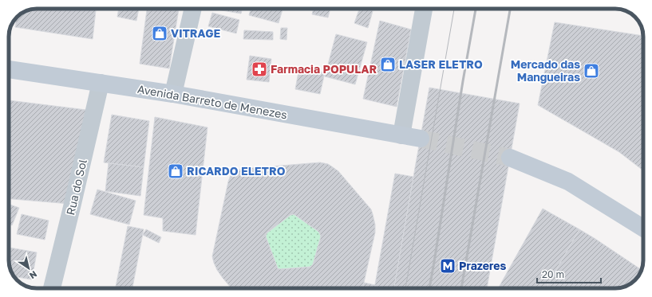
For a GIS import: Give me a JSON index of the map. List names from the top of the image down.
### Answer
{
  "streets": {
    "main road": ["Avenida Barreto de Menezes"],
    "street": ["Rua do Sol"]
  },
  "crossings": [
    ["Avenida Barreto de Menezes", "Rua do Sol"]
  ],
  "places": {
    "shop": [
      "VITRAGE",
      "LASER ELETRO",
      "Mercado das Mangueiras",
      "RICARDO ELETRO"
    ],
    "pharmacy": ["Farmacia POPULAR"],
    "metro station": ["Prazeres"]
  },
  "scale_bar": "20 m",
  "north": "bottom right"
}
